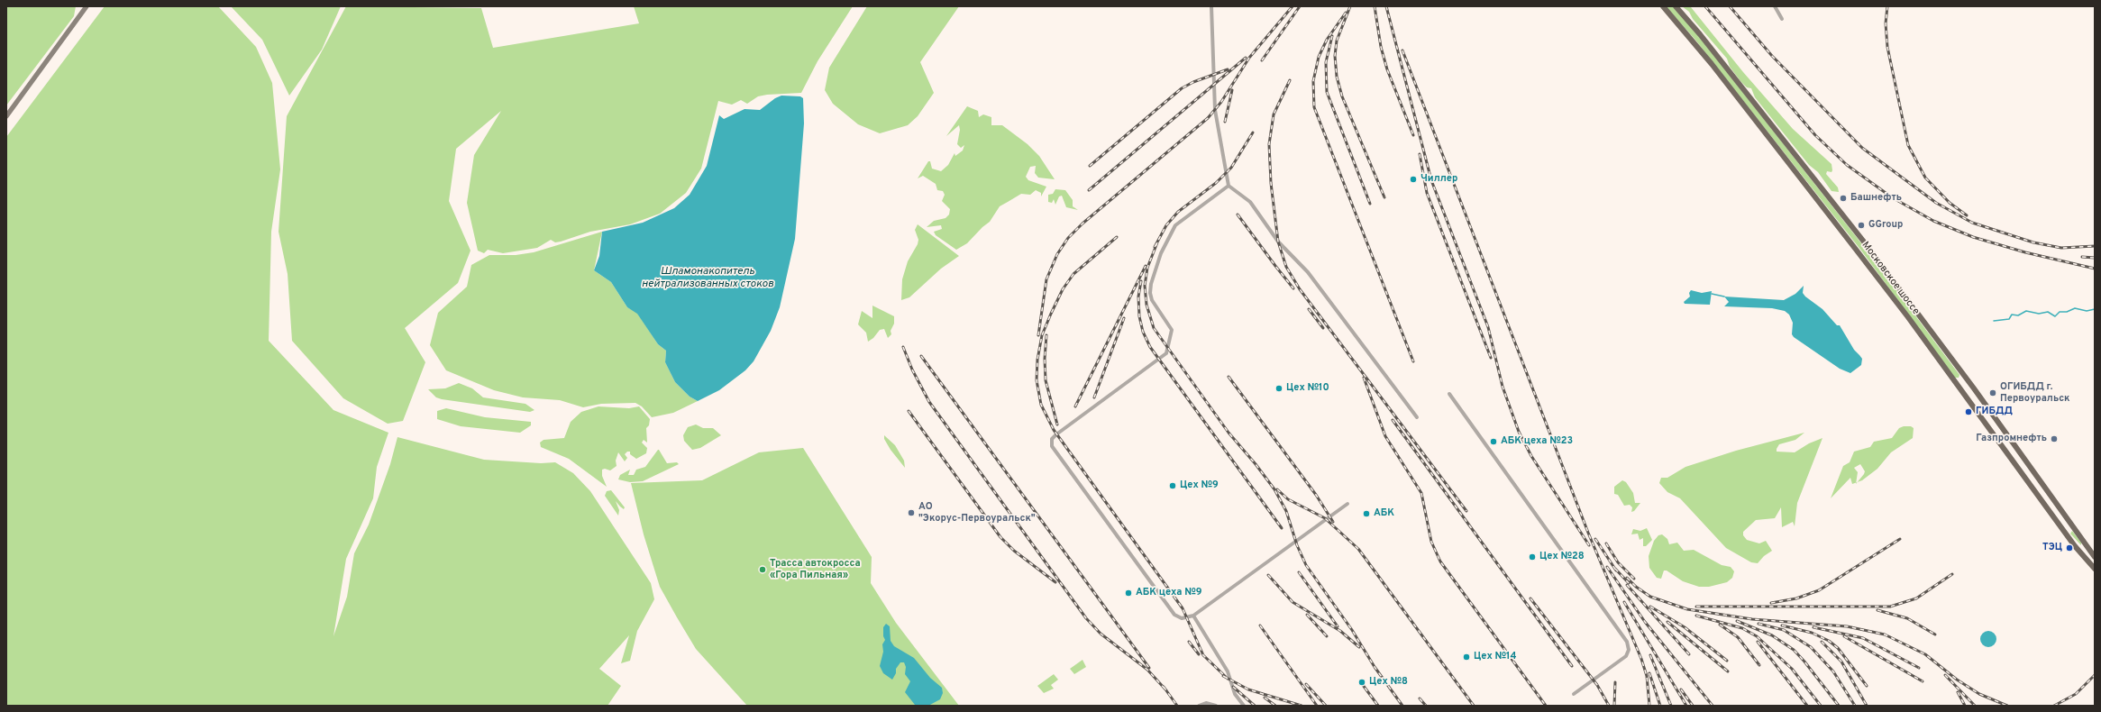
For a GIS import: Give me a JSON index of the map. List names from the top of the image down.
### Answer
{
  "streets": {
    "main road": ["Московское шоссе"]
  },
  "water": ["Шламонакопитель нейтрализованных стоков"],
  "places": [
    "Чиллер",
    "Башнефть",
    "GGroup",
    "Цех №10",
    "ОГИБДД г. Первоуральск",
    "ГИБДД",
    "Газпромнефть",
    "АБК цеха №23",
    "Цех №9",
    "АО \"Экорус-Первоуральск\"",
    "АБК",
    "ТЭЦ",
    "Цех №28",
    "Трасса автокросса «Гора Пильная»",
    "АБК цеха №9",
    "Цех №14",
    "Цех №8"
  ]
}
